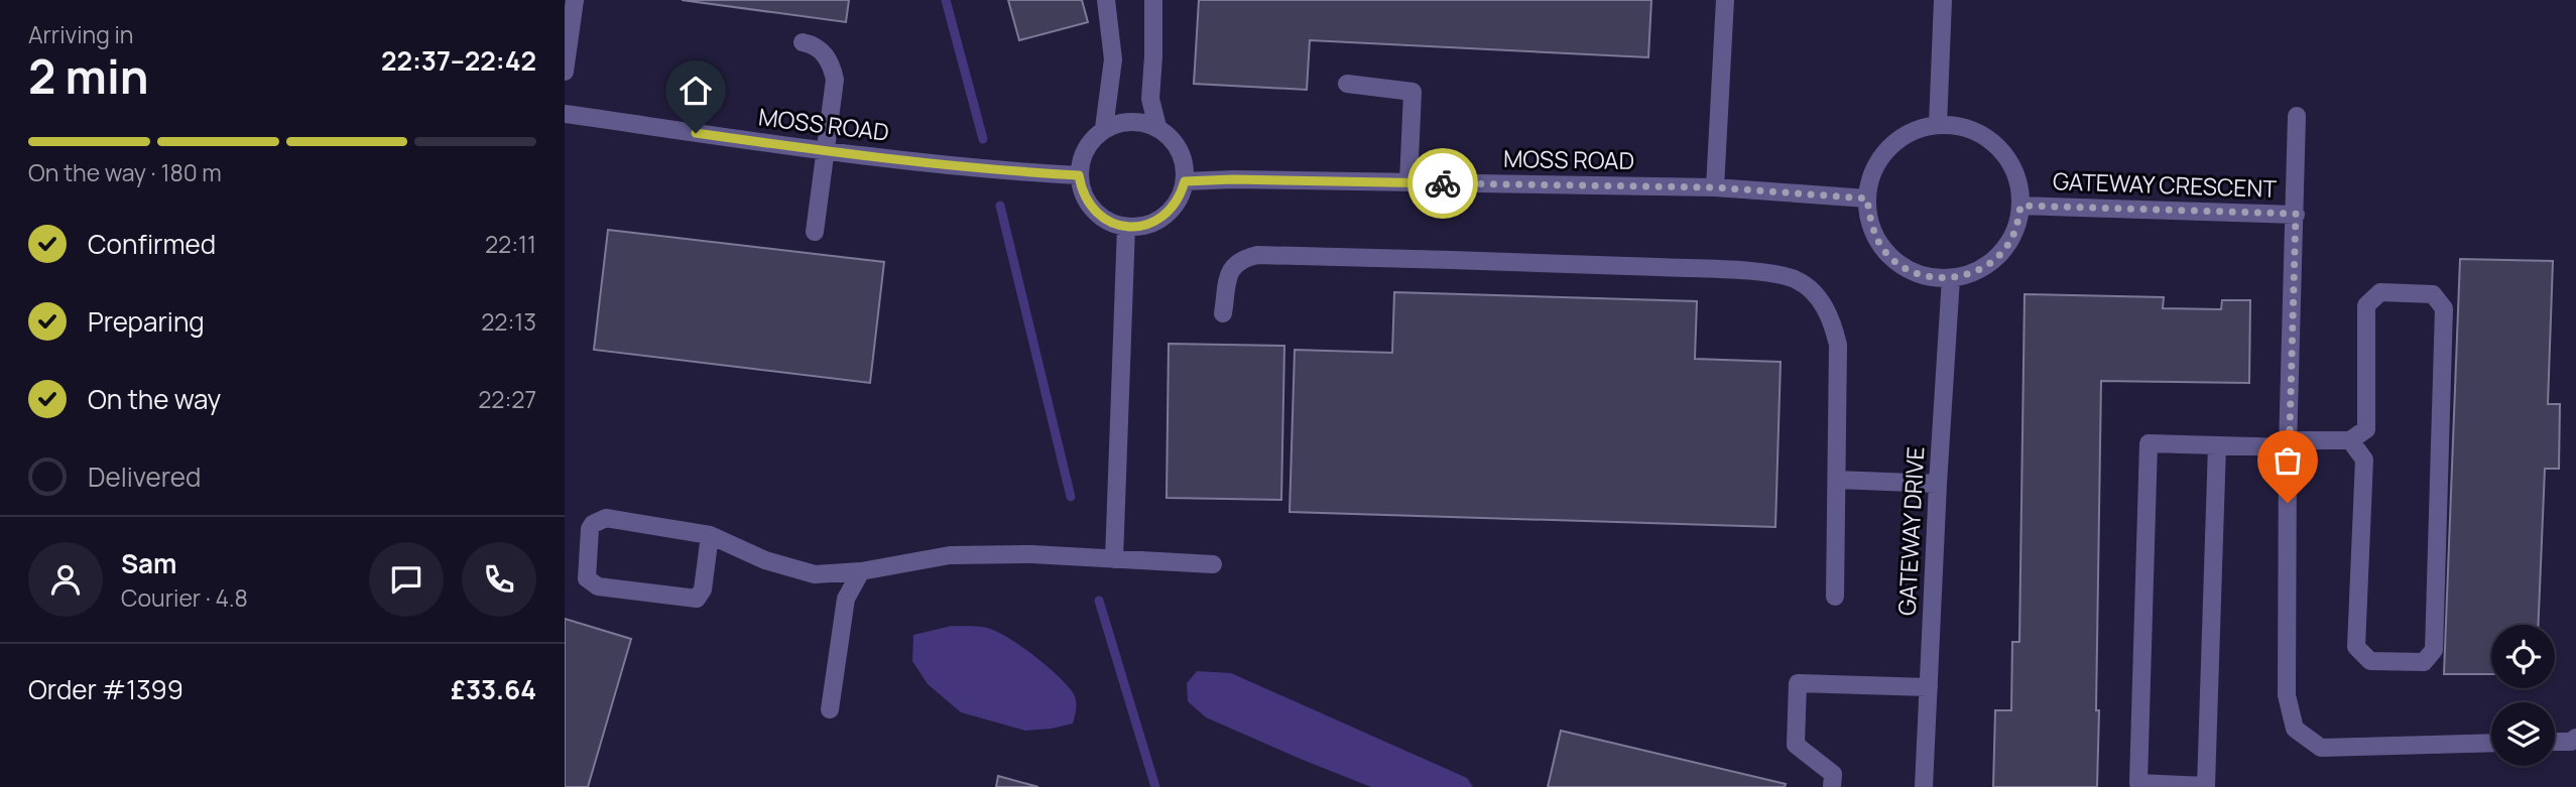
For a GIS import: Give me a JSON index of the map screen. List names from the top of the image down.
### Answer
{
  "streets": {
    "street": ["MOSS ROAD", "GATEWAY CRESCENT", "GATEWAY DRIVE"]
  },
  "crossings": [
    ["MOSS ROAD", "GATEWAY CRESCENT"],
    ["MOSS ROAD", "GATEWAY DRIVE"],
    ["GATEWAY CRESCENT", "GATEWAY DRIVE"]
  ],
  "page": {
    "heading": ["2 min", "Arriving in", "22:37–22:42"],
    "panel": [
      "Sam",
      "Courier · 4.8",
      "Order #1399",
      "£33.64"
    ],
    "bar": "On the way · 180 m",
    "list": [
      ["Confirmed", "22:11"],
      ["Preparing", "22:13"],
      ["On the way", "22:27"],
      "Delivered"
    ]
  }
}
